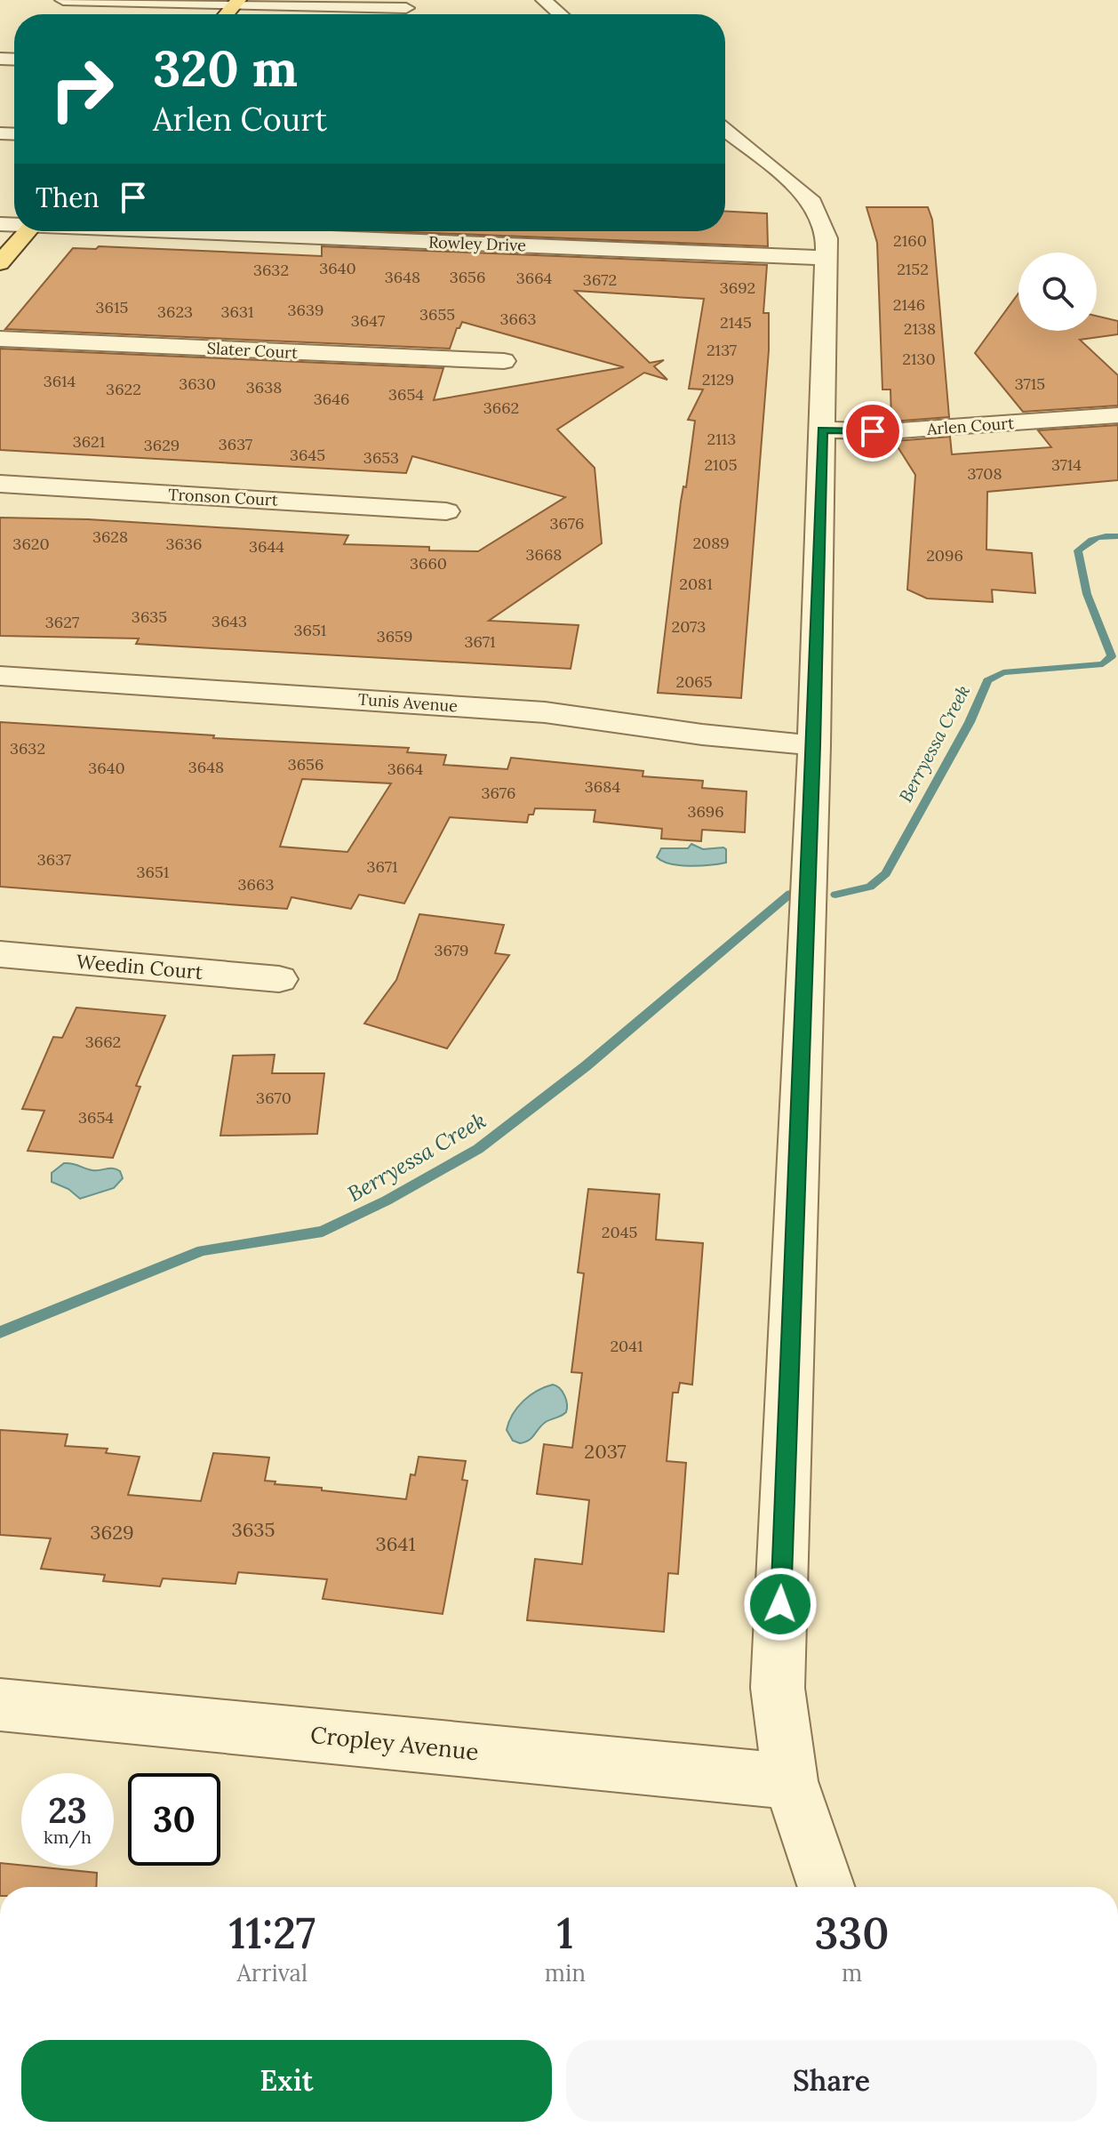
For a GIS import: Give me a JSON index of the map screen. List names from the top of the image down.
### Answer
{
  "streets": {
    "street": [
      "Rowley Drive",
      "Slater Court",
      "Arlen Court",
      "Tronson Court",
      "Tunis Avenue",
      "Weedin Court",
      "Cropley Avenue"
    ]
  },
  "water": ["Berryessa Creek"],
  "house_numbers": [
    "2160",
    "3640",
    "2152",
    "3632",
    "3648",
    "3656",
    "3664",
    "3672",
    "3692",
    "2146",
    "3615",
    "3639",
    "3623",
    "3631",
    "3655",
    "3663",
    "3647",
    "2145",
    "2138",
    "2137",
    "2130",
    "2129",
    "3614",
    "3630",
    "3715",
    "3638",
    "3622",
    "3654",
    "3646",
    "3662",
    "2113",
    "3621",
    "3637",
    "3629",
    "3645",
    "3653",
    "2105",
    "3714",
    "3708",
    "3676",
    "3628",
    "2089",
    "3620",
    "3636",
    "3644",
    "3668",
    "2096",
    "3660",
    "2081",
    "3635",
    "3643",
    "3627",
    "2073",
    "3651",
    "3659",
    "3671",
    "2065",
    "3632",
    "3656",
    "3648",
    "3640",
    "3664",
    "3684",
    "3676",
    "3696",
    "3637",
    "3671",
    "3651",
    "3663",
    "3679",
    "3662",
    "3670",
    "3654",
    "2045",
    "2041",
    "2037",
    "3635",
    "3629",
    "3641"
  ],
  "page": {
    "turn": ["320 m", "Arlen Court"],
    "then": "Then",
    "speed": "23 km/h",
    "limit": "30",
    "eta": [
      "11:27",
      "Arrival",
      "1",
      "min",
      "330",
      "m"
    ],
    "buttons": ["Exit", "Share"]
  }
}
